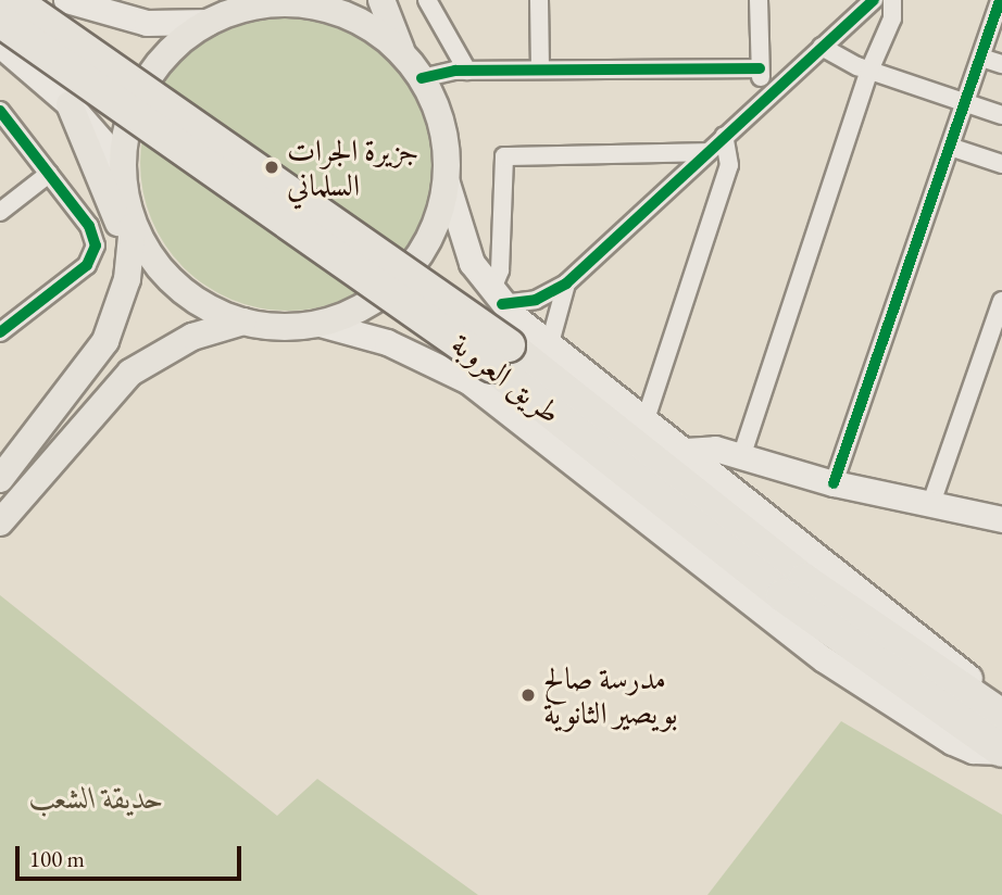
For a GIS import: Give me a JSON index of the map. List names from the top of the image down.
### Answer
{
  "streets": {
    "highway": ["طريق العروبة"]
  },
  "parks": ["حديقة الشعب"],
  "places": ["جزيرة الجرات السلماني", "مدرسة صالح بويصير الثانوية"],
  "scale_bar": "100 m"
}
